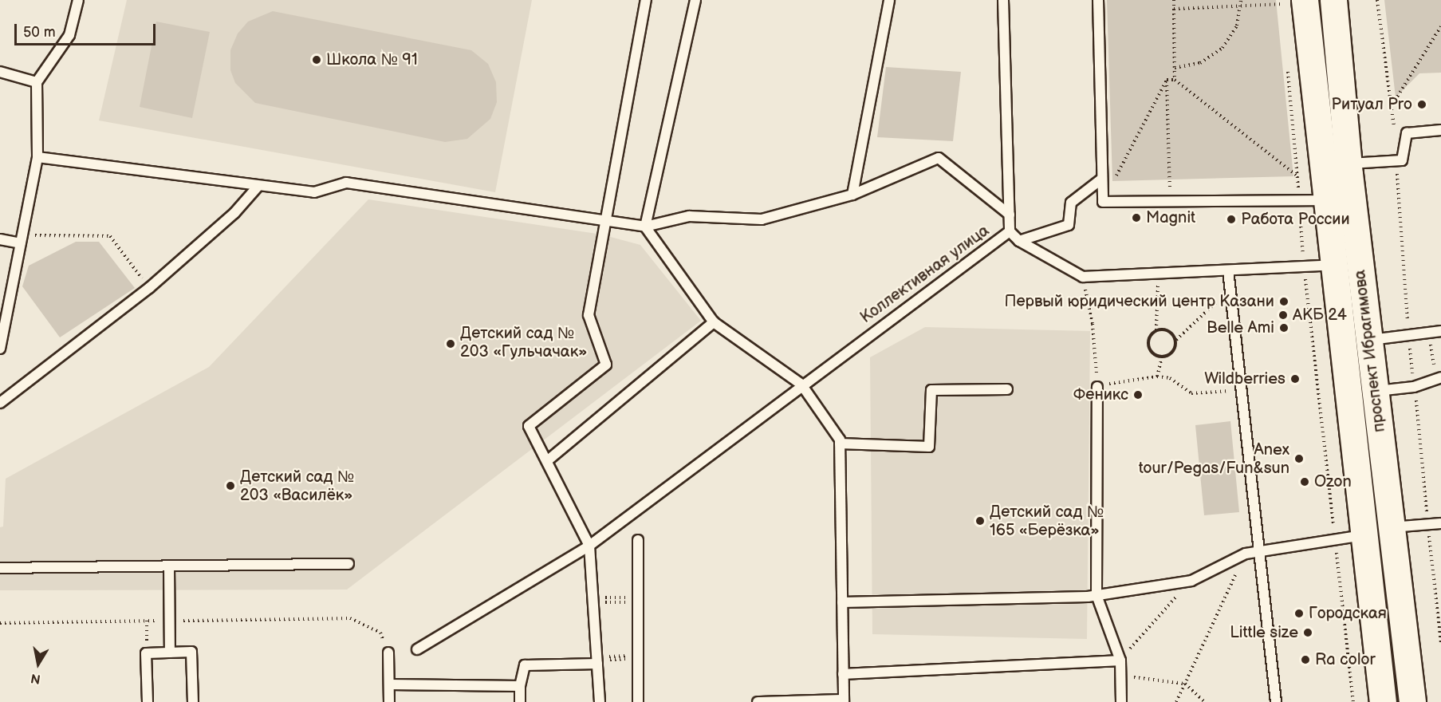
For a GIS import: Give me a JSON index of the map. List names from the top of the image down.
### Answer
{
  "streets": {
    "main road": ["проспект Ибрагимова"],
    "lane": ["Коллективная улица"]
  },
  "places": [
    "Школа № 91",
    "Ритуал Pro",
    "Magnit",
    "Работа России",
    "Первый юридический центр Казани",
    "АКБ 24",
    "Belle Ami",
    "Детский сад № 203 «Гульчачак»",
    "Wildberries",
    "Феникс",
    "Anex tour/Pegas/Fun&sun",
    "Ozon",
    "Детский сад № 203 «Василёк»",
    "Детский сад № 165 «Берёзка»",
    "Городская",
    "Little size",
    "Ra color"
  ],
  "scale_bar": "50 m",
  "north": "bottom"
}
